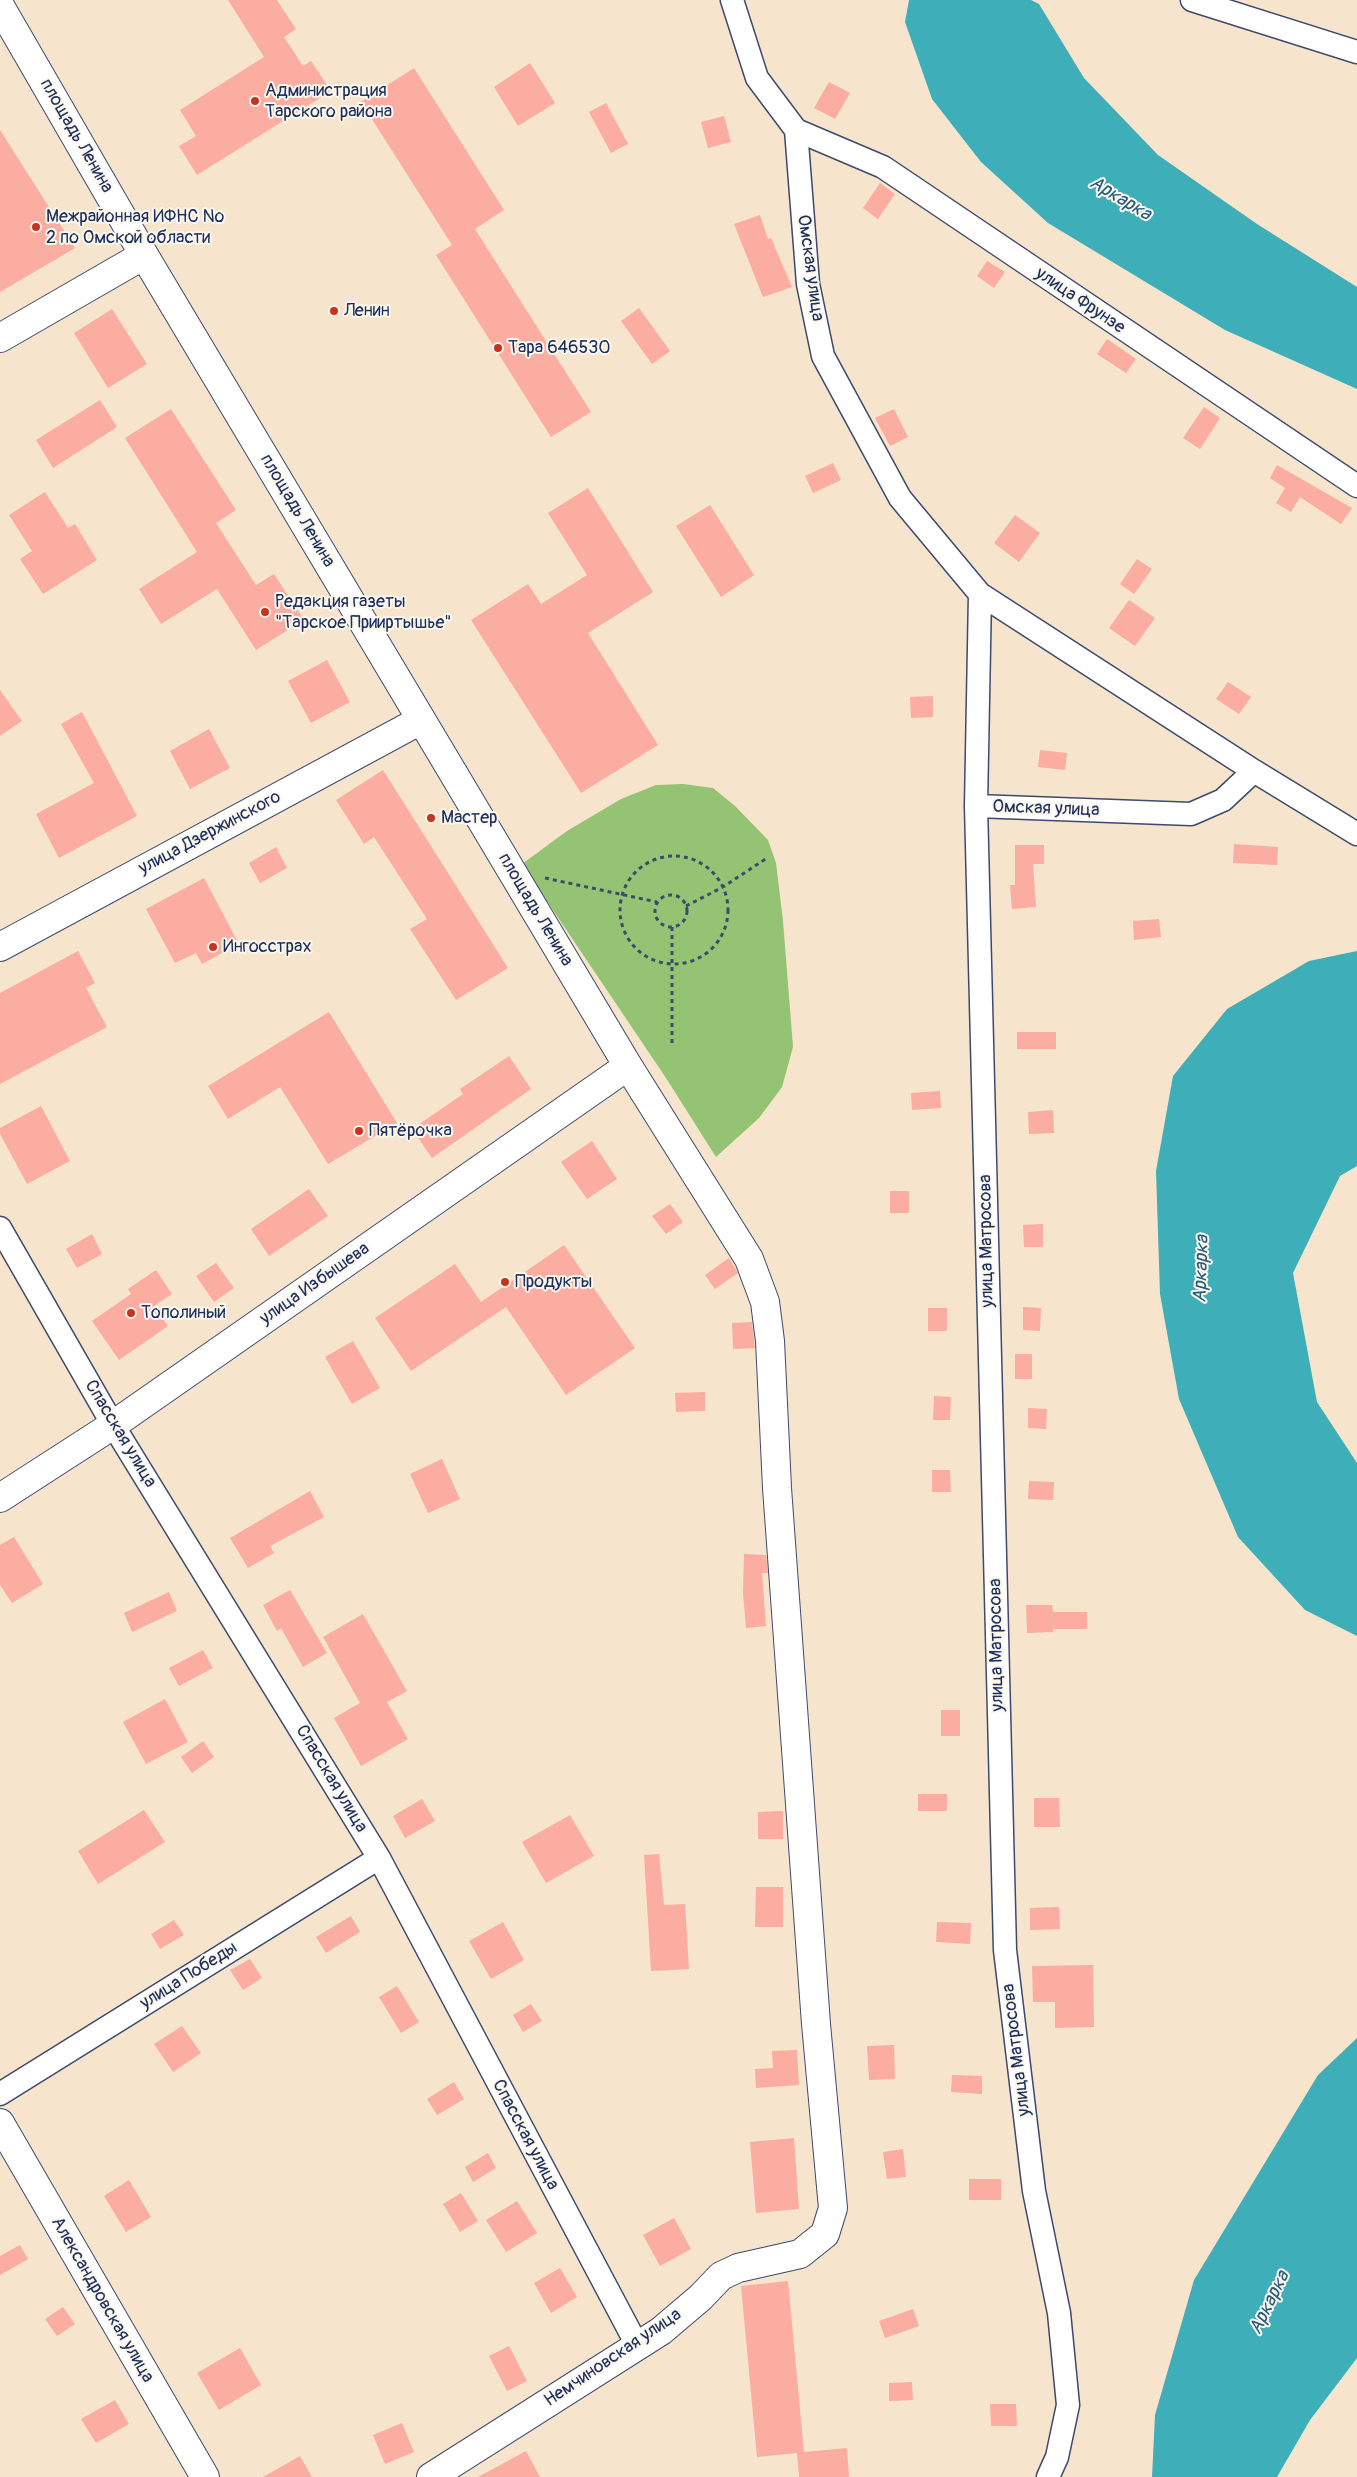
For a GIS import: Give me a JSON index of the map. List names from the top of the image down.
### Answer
{
  "streets": {
    "street": [
      "площадь Ленина",
      "Омская улица",
      "улица Фрунзе",
      "улица Дзержинского",
      "улица Матросова",
      "улица Избышева",
      "Спасская улица",
      "улица Победы",
      "Александровская улица",
      "Немчиновская улица"
    ]
  },
  "crossings": [
    ["площадь Ленина", "улица Дзержинского"],
    ["площадь Ленина", "улица Избышева"],
    ["площадь Ленина", "Немчиновская улица"],
    ["Омская улица", "улица Фрунзе"],
    ["Омская улица", "улица Матросова"],
    ["улица Избышева", "Спасская улица"],
    ["Спасская улица", "улица Победы"],
    ["Спасская улица", "Немчиновская улица"]
  ],
  "water": ["Аркарка"],
  "places": [
    "Администрация Тарского района",
    "Межрайонная ИФНС № 2 по Омской области",
    "Ленин",
    "Тара 646530",
    "Редакция газеты \"Тарское Прииртышье\"",
    "Мастер",
    "Ингосстрах",
    "Пятёрочка",
    "Продукты",
    "Тополиный"
  ]
}
